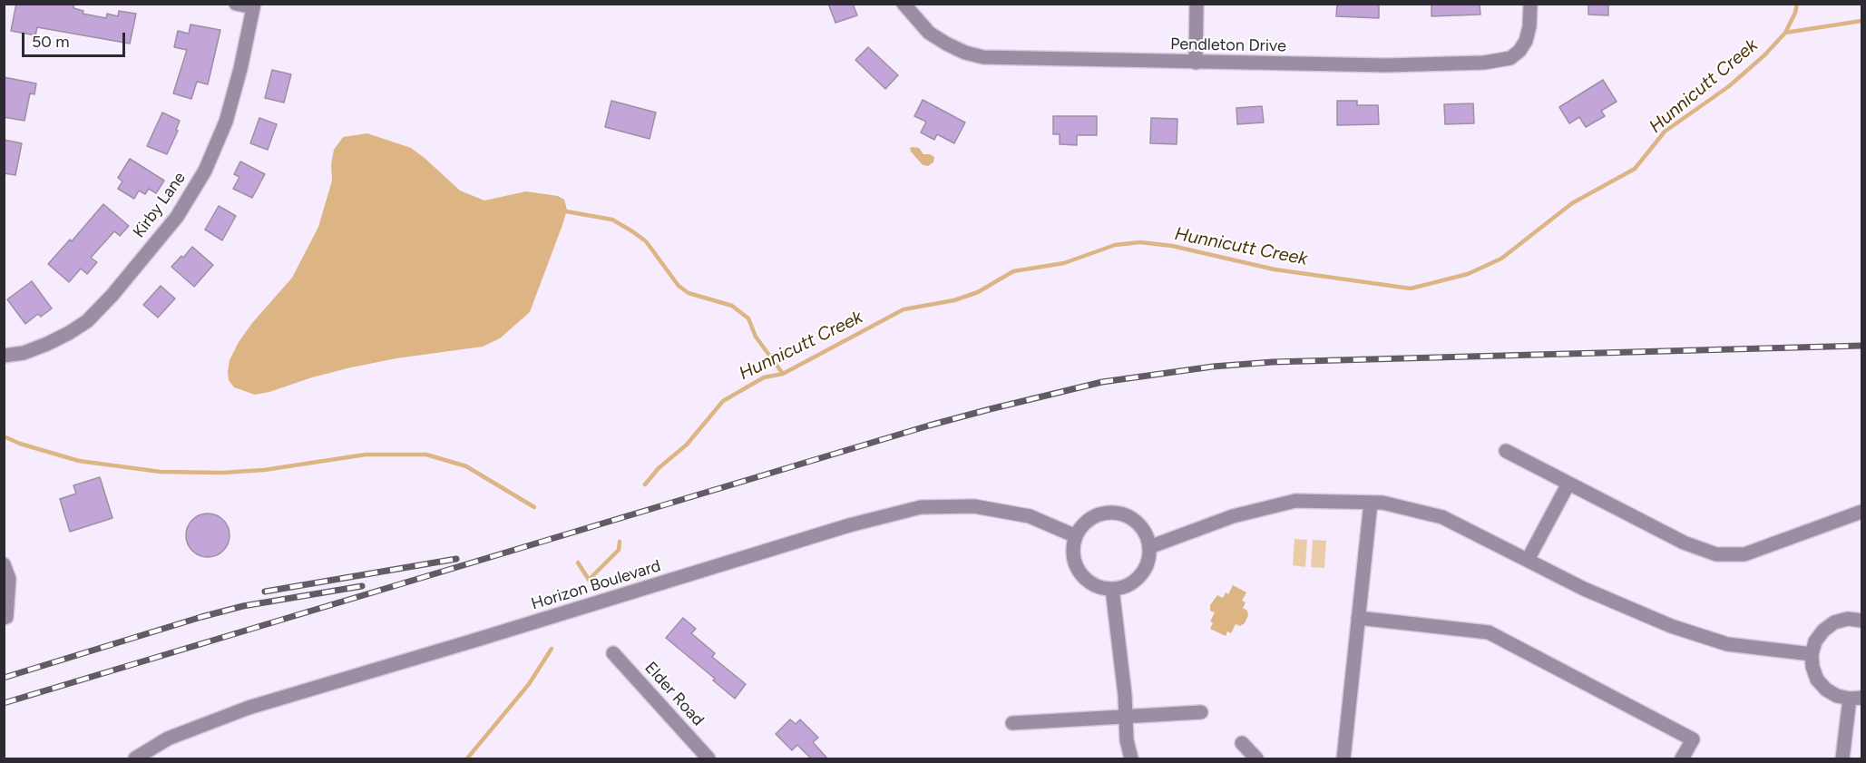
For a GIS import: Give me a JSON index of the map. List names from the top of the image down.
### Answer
{
  "streets": {
    "street": [
      "Pendleton Drive",
      "Kirby Lane",
      "Horizon Boulevard",
      "Elder Road"
    ]
  },
  "water": ["Hunnicutt Creek"],
  "scale_bar": "50 m"
}
